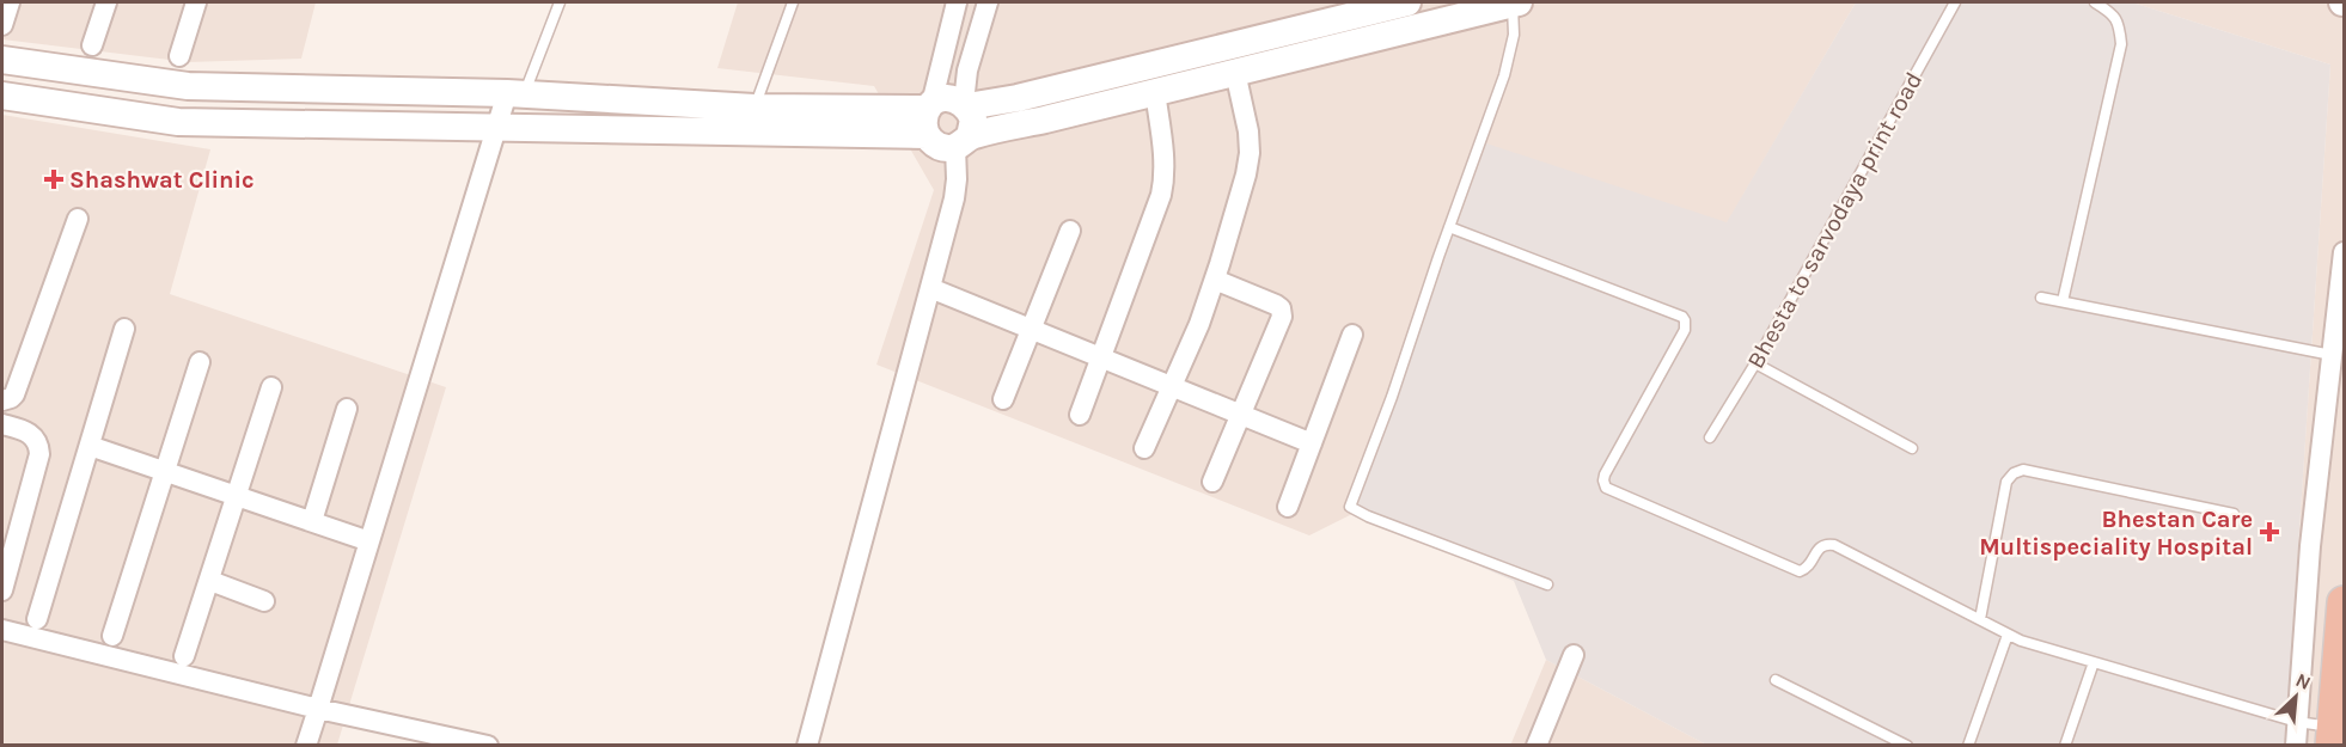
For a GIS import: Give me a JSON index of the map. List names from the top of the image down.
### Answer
{
  "streets": {
    "lane": ["Bhesta to sarvodaya print road"]
  },
  "places": {
    "health": ["Shashwat Clinic", "Bhestan Care Multispeciality Hospital"]
  },
  "north": "top right"
}
